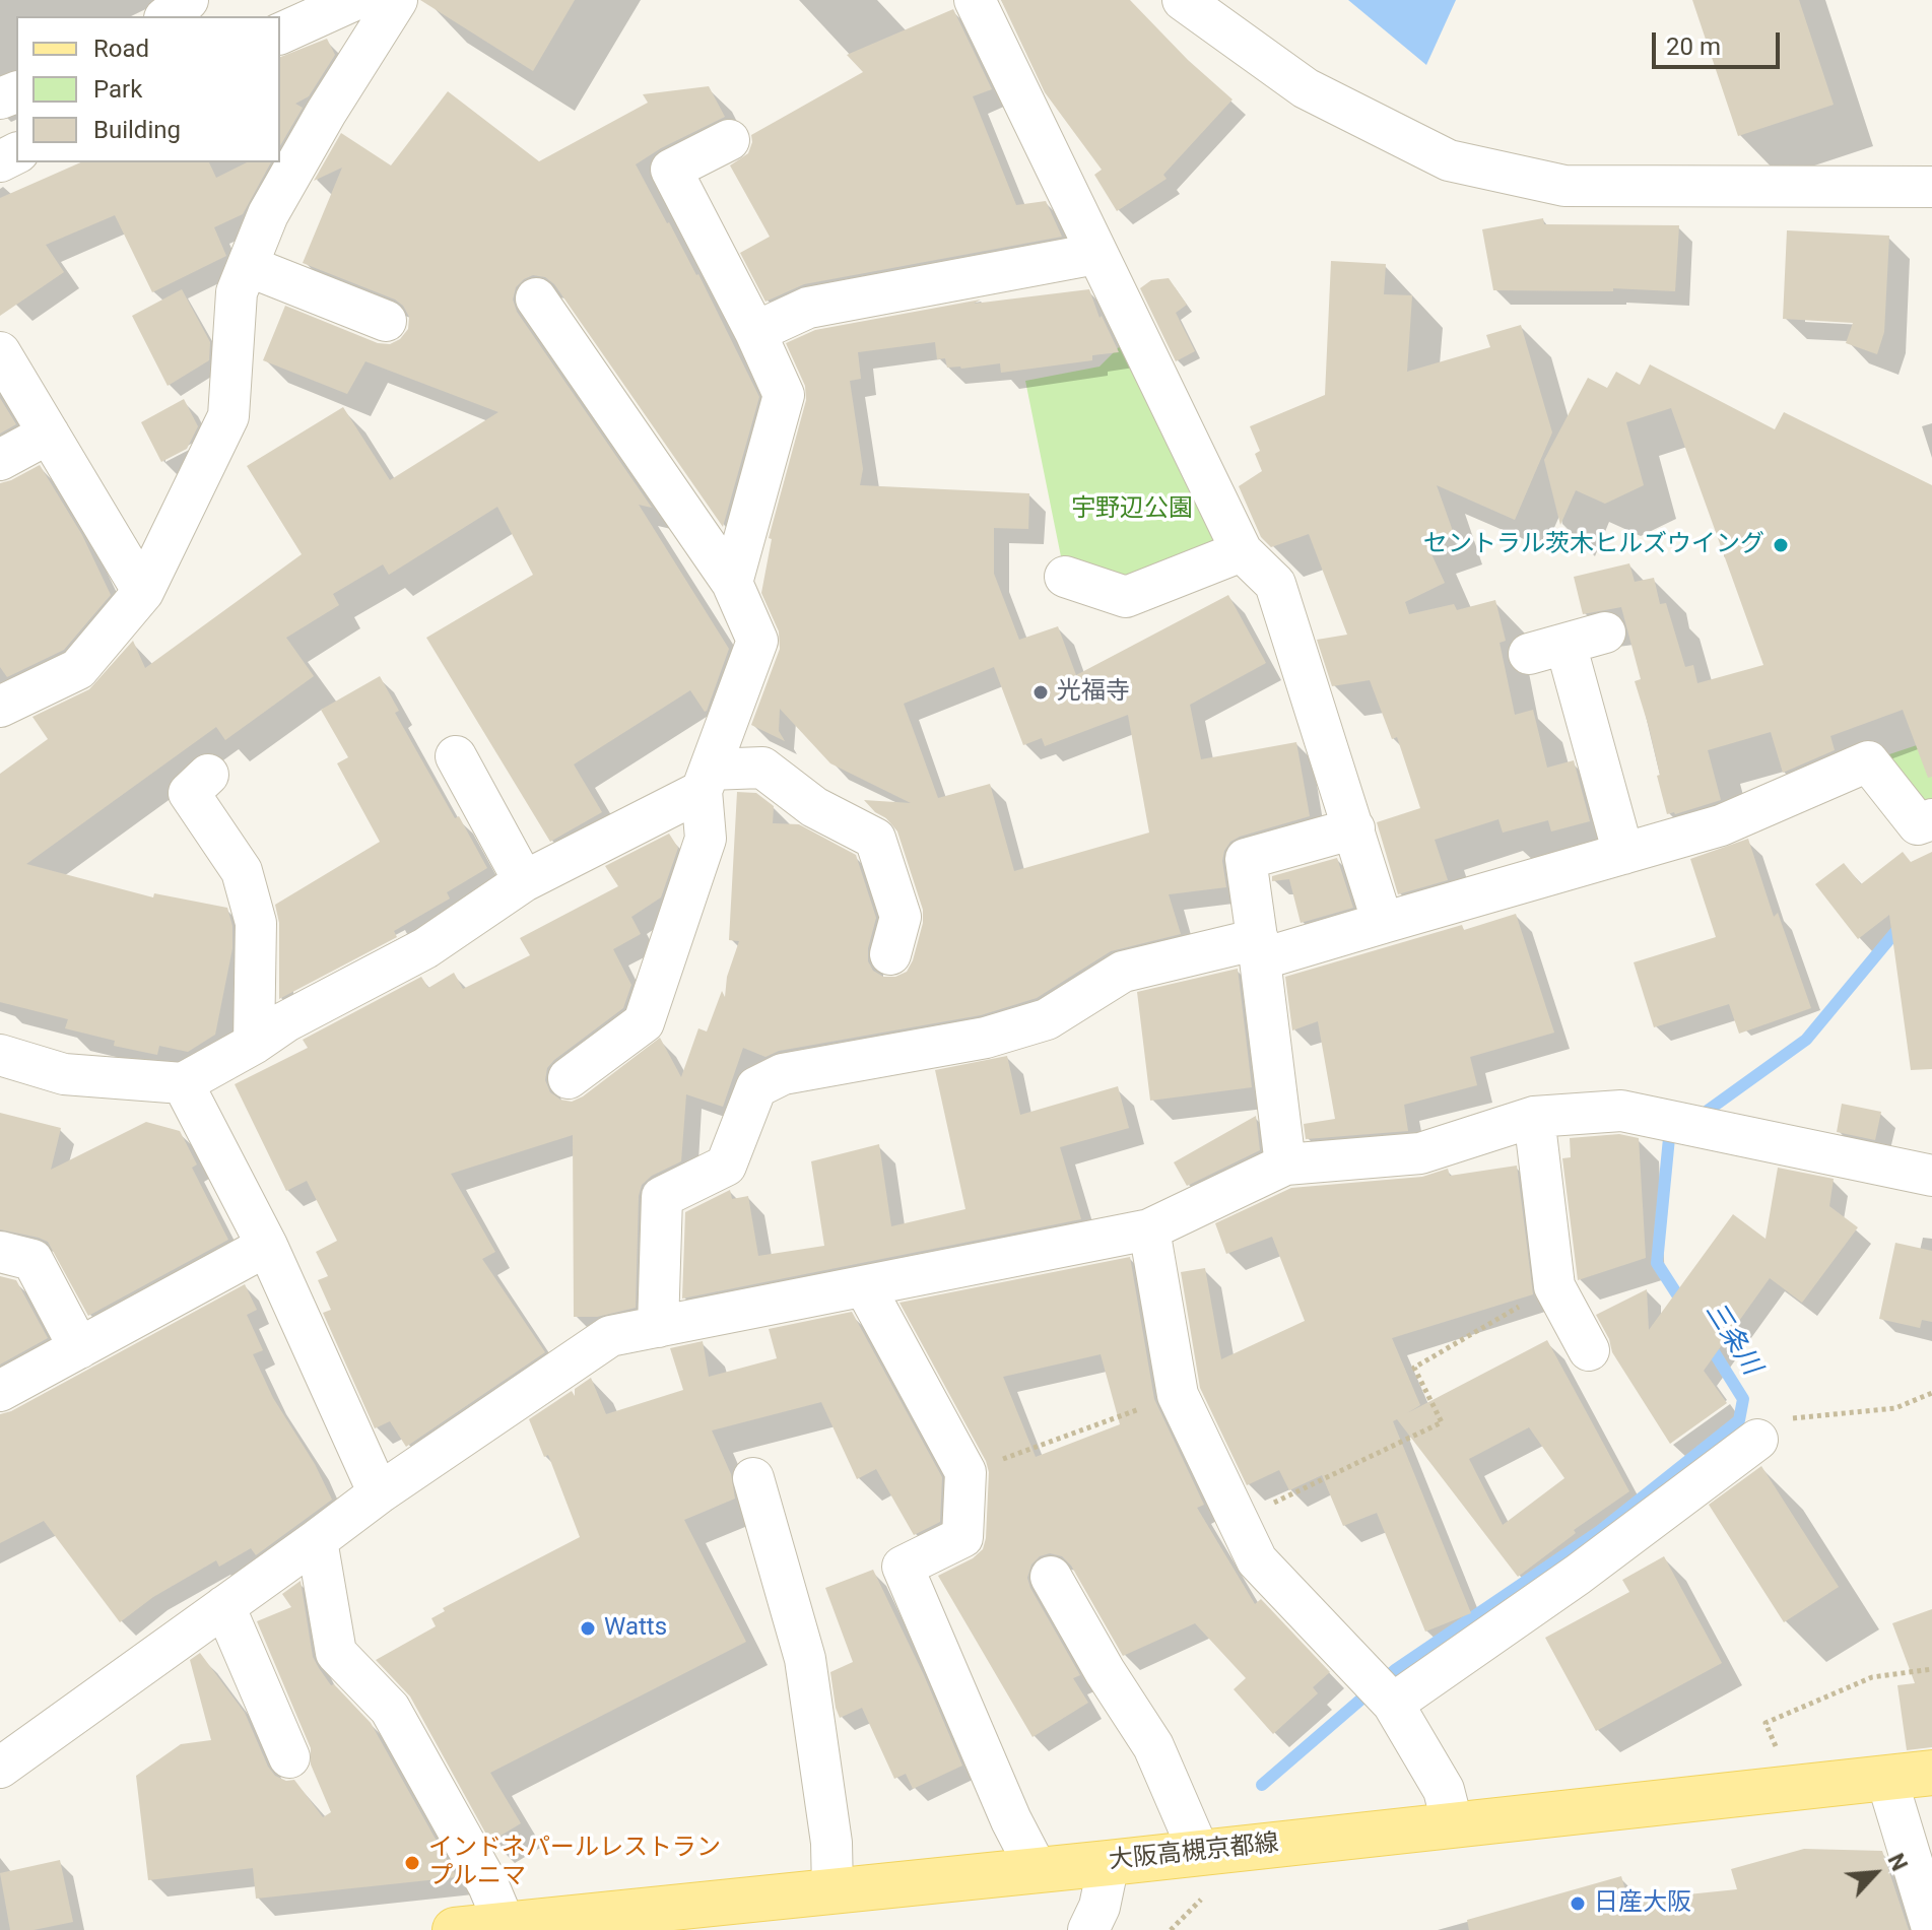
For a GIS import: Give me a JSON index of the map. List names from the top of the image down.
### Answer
{
  "streets": {
    "main road": ["大阪高槻京都線"]
  },
  "water": ["三条川"],
  "parks": ["宇野辺公園"],
  "places": [
    "セントラル茨木ヒルズウイング",
    "光福寺",
    "Watts",
    "インドネパールレストラン プルニマ",
    "日産大阪"
  ],
  "legend": ["Road", "Park", "Building"],
  "scale_bar": "20 m",
  "north": "top right"
}
